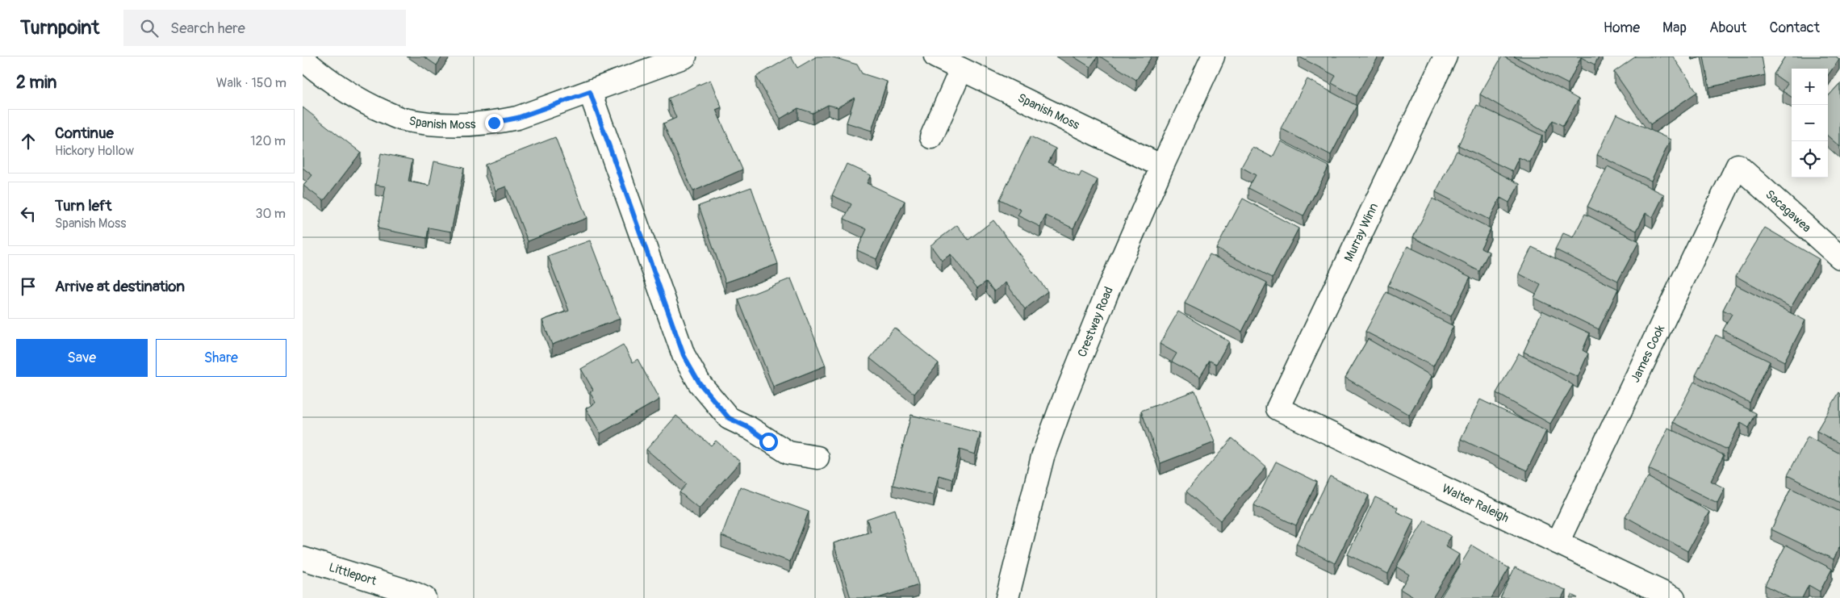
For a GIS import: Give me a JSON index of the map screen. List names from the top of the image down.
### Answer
{
  "streets": {
    "street": [
      "Spanish Moss",
      "Sacagawea",
      "Murray Winn",
      "Crestway Road",
      "James Cook",
      "Walter Raleigh",
      "Littleport"
    ]
  },
  "crossings": [
    ["Spanish Moss", "Crestway Road"],
    ["Sacagawea", "James Cook"],
    ["Murray Winn", "Walter Raleigh"],
    ["James Cook", "Walter Raleigh"]
  ],
  "page": {
    "header": "Turnpoint",
    "search": "Search here",
    "nav": [
      "Home",
      "Map",
      "About",
      "Contact"
    ],
    "heading": ["2 min", "Walk · 150 m"],
    "map_buttons": ["+", "−"],
    "list": [
      ["Continue", "Hickory Hollow", "120 m"],
      ["Turn left", "Spanish Moss", "30 m"],
      "Arrive at destination"
    ],
    "buttons": ["Save", "Share"]
  }
}
